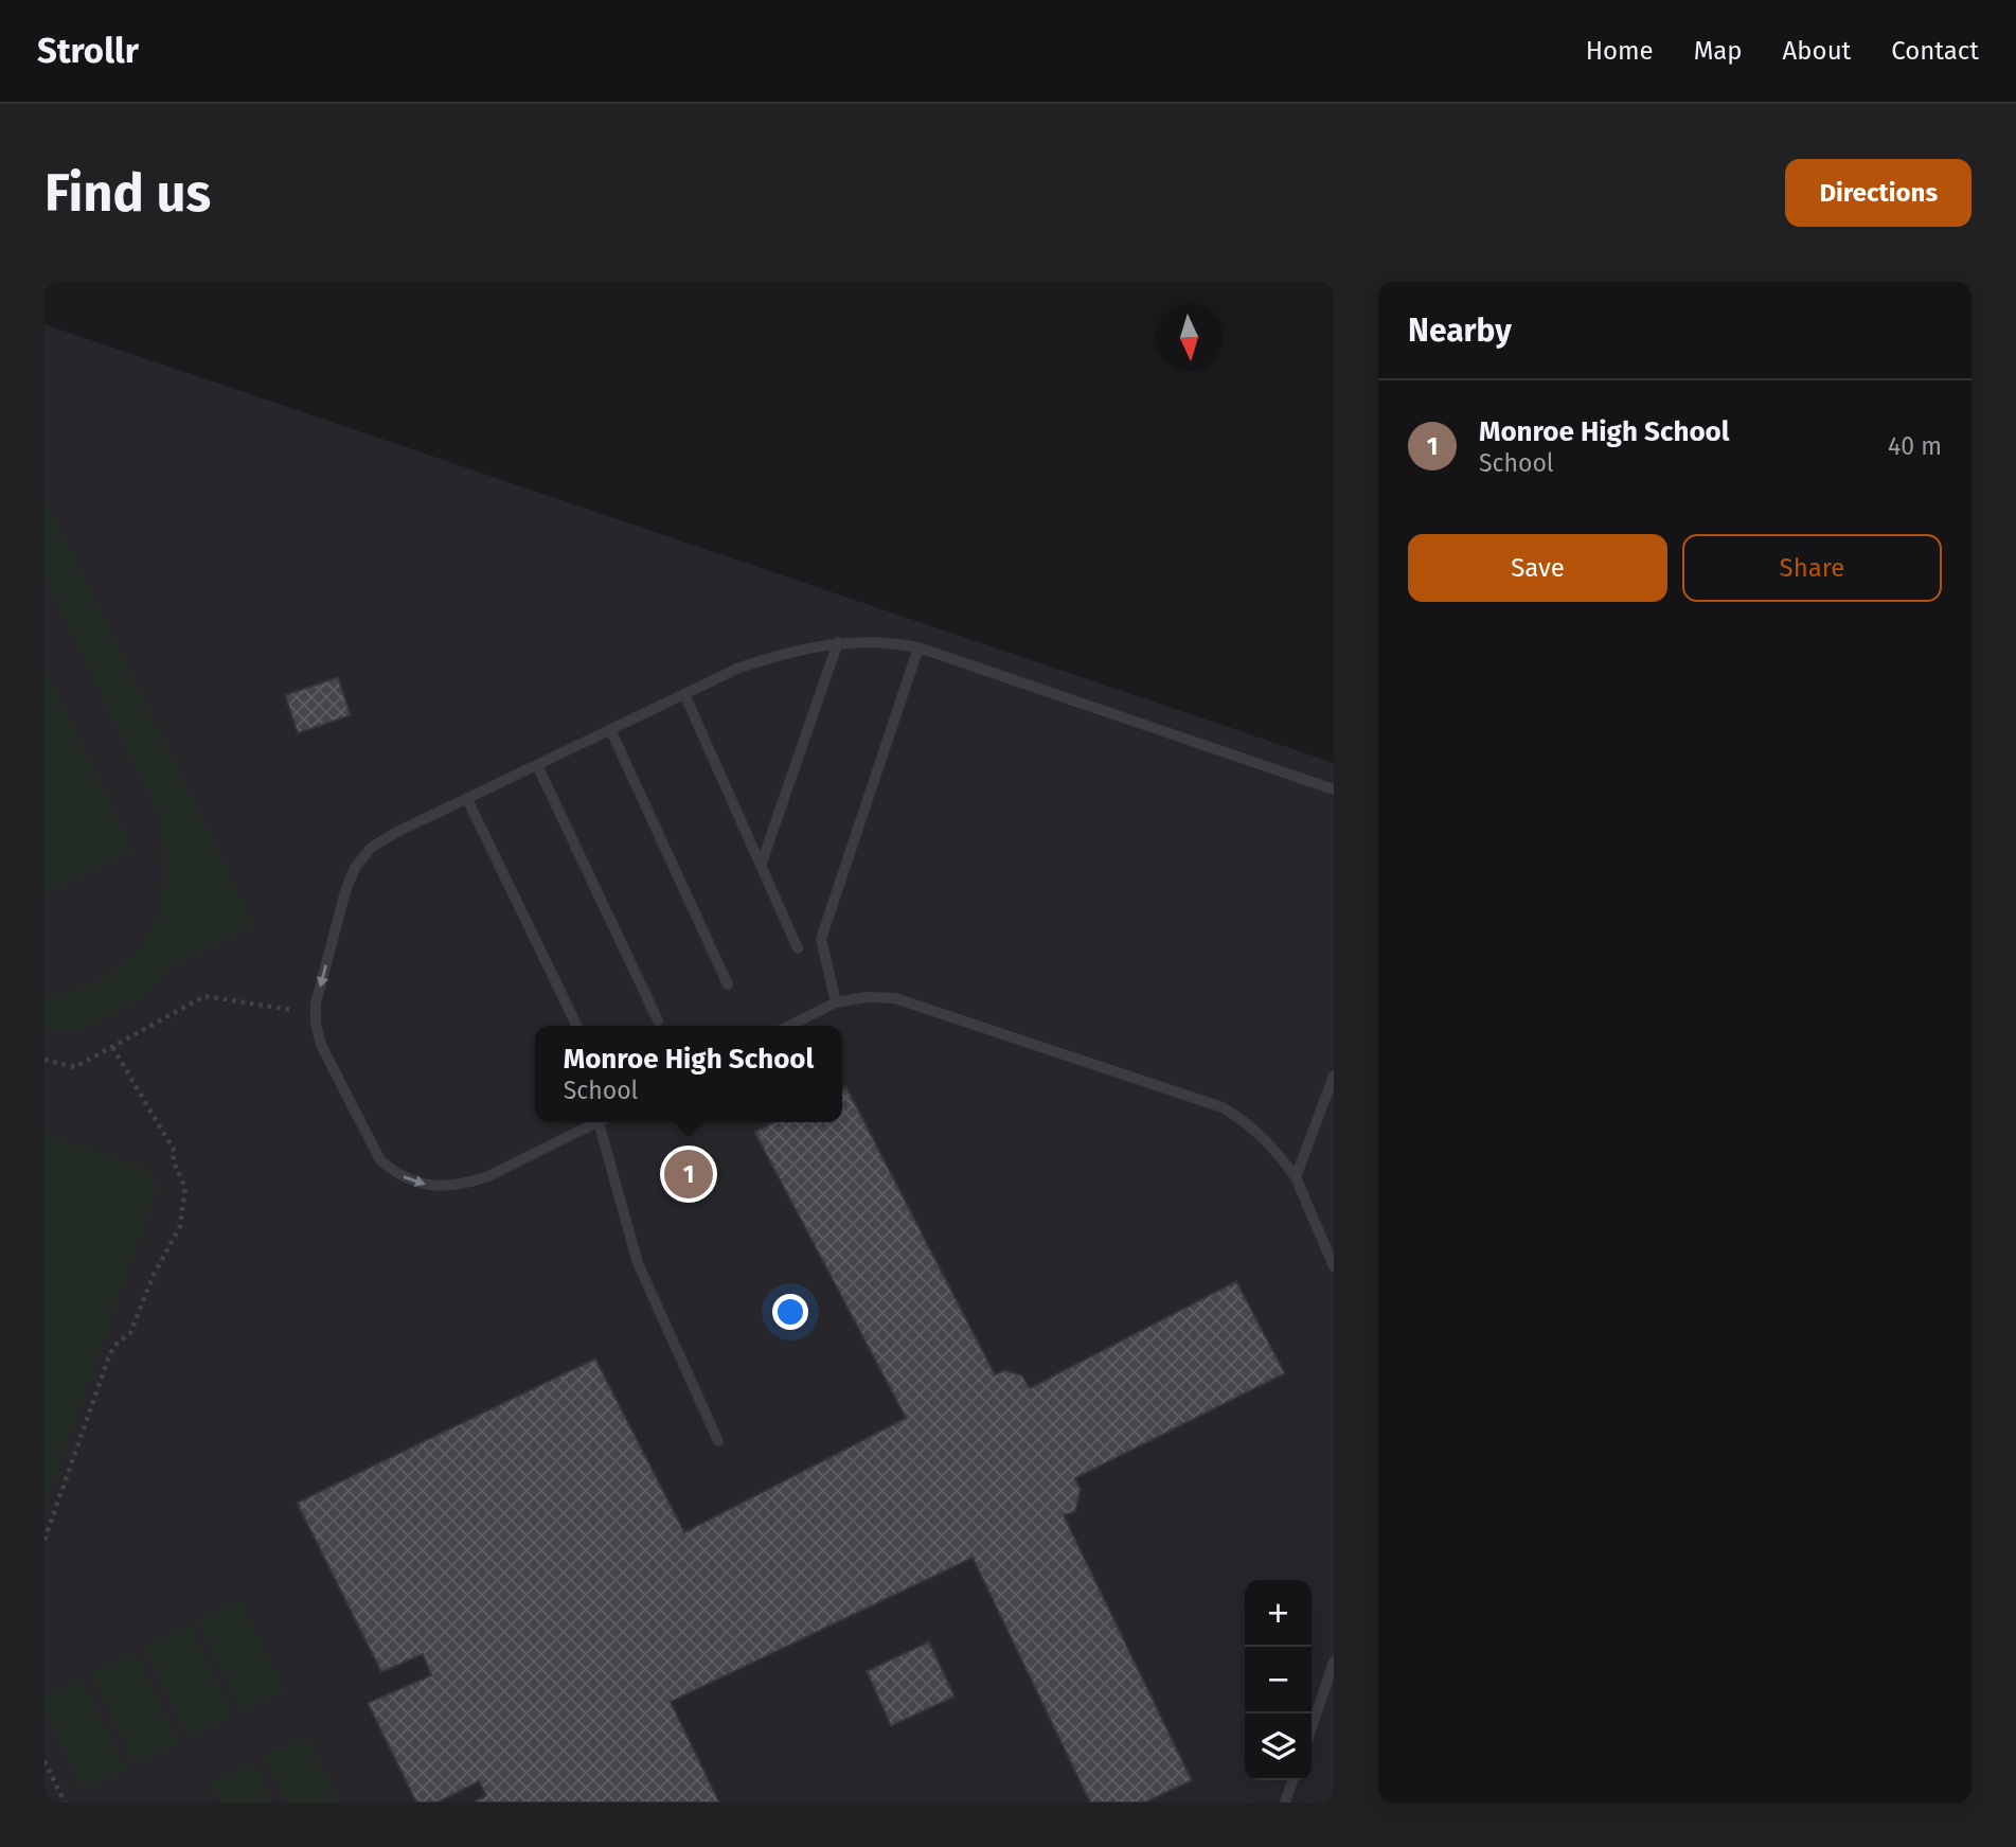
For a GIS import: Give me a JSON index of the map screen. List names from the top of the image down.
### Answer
{
  "north": "bottom",
  "page": {
    "header": "Strollr",
    "nav": [
      "Home",
      "Map",
      "About",
      "Contact"
    ],
    "buttons": [
      "Directions",
      ["Save", "Share"]
    ],
    "title": "Find us",
    "heading": "Nearby",
    "list": [
      {
        "mark": "1",
        "name": "Monroe High School",
        "note": "School",
        "value": "40 m"
      }
    ],
    "popup": ["Monroe High School", "School"],
    "pins": "1",
    "map_buttons": ["+", "−"]
  }
}
